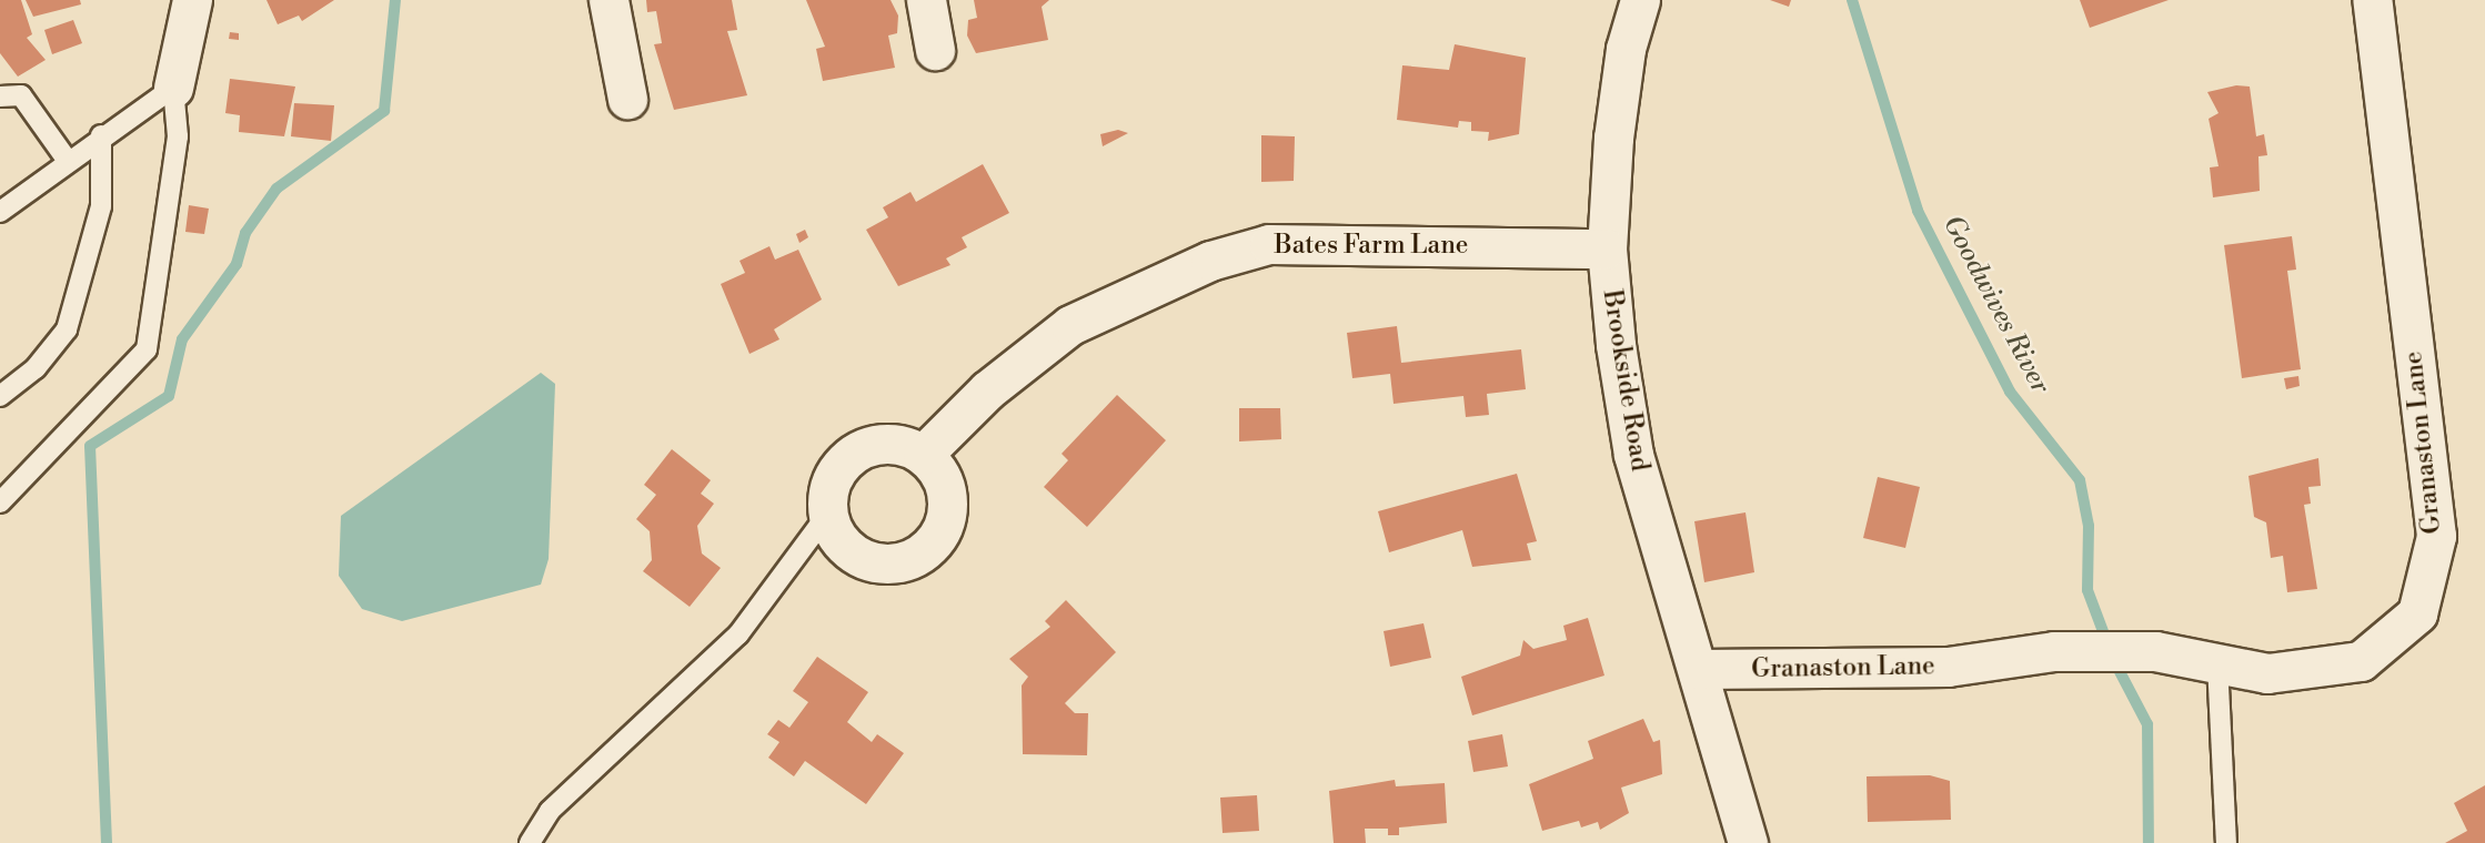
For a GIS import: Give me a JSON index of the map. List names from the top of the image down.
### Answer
{
  "streets": {
    "street": ["Bates Farm Lane", "Brookside Road", "Granaston Lane"]
  },
  "crossings": [
    ["Bates Farm Lane", "Brookside Road"],
    ["Brookside Road", "Granaston Lane"]
  ],
  "water": ["Goodwives River"]
}
